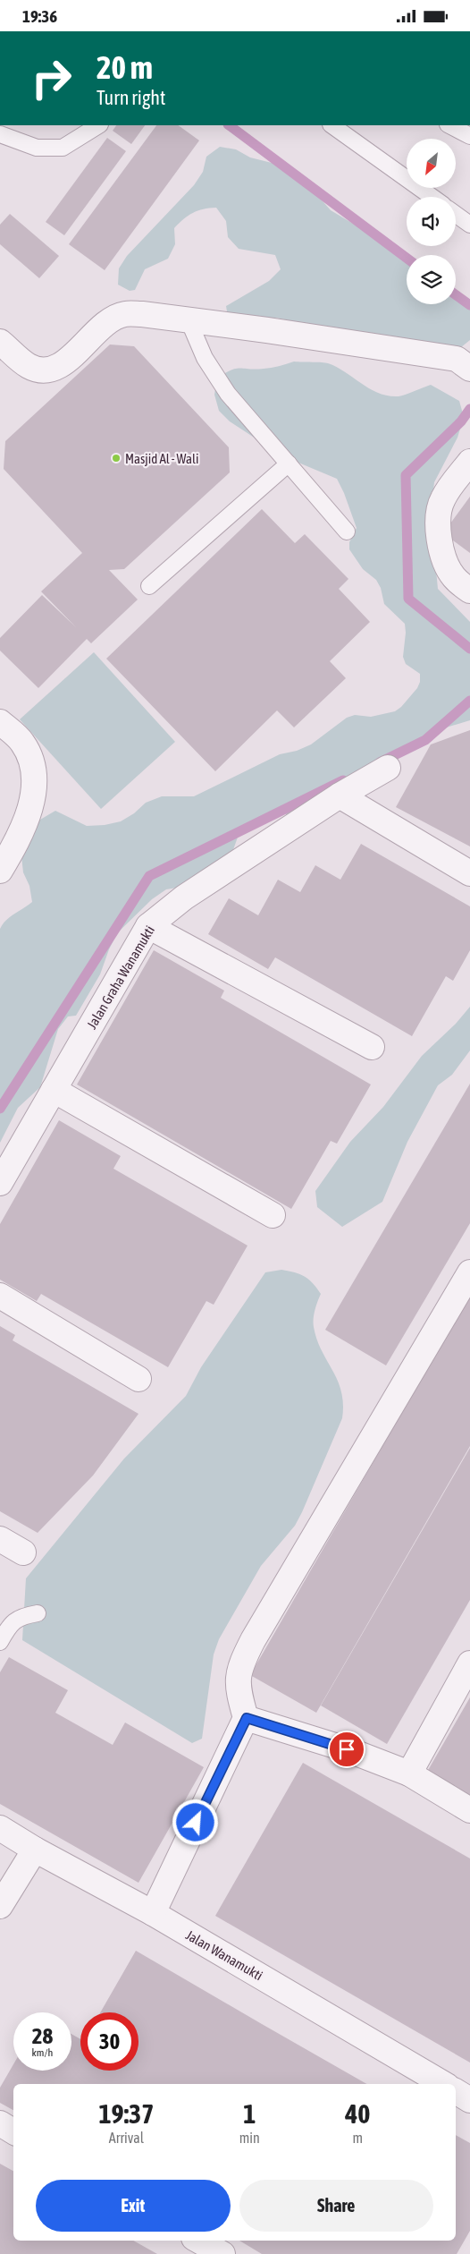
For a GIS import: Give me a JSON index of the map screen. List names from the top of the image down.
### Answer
{
  "streets": {
    "street": ["Jalan Graha Wanamukti", "Jalan Wanamukti"]
  },
  "places": ["Masjid Al - Wali"],
  "north": "bottom left",
  "page": {
    "status": "19:36",
    "turn": ["20 m", "Turn right"],
    "speed": "28 km/h",
    "limit": "30",
    "eta": [
      "19:37",
      "Arrival",
      "1",
      "min",
      "40",
      "m"
    ],
    "buttons": ["Exit", "Share"]
  }
}
